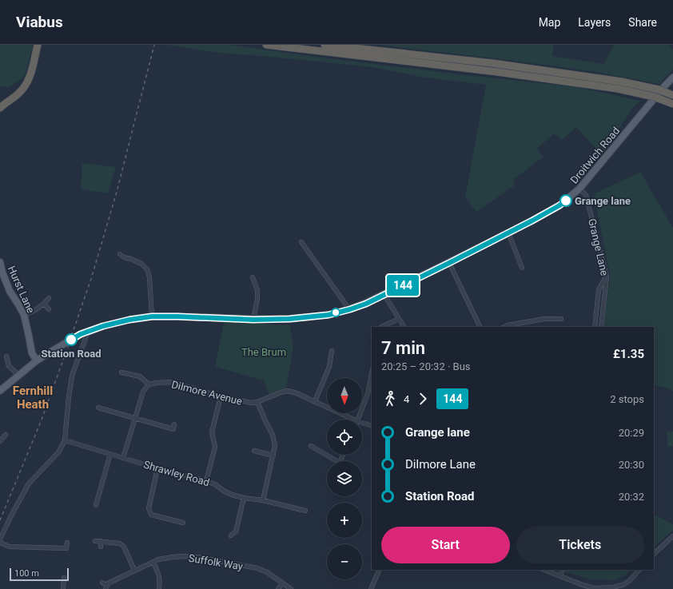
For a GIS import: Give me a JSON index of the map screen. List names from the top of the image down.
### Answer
{
  "streets": {
    "main road": ["Droitwich Road", "Hurst Lane"],
    "street": [
      "Grange Lane",
      "Dilmore Avenue",
      "Shrawley Road",
      "Suffolk Way"
    ]
  },
  "crossings": [
    ["Droitwich Road", "Grange Lane"],
    ["Droitwich Road", "Hurst Lane"]
  ],
  "districts": ["Fernhill Heath"],
  "parks": ["The Brum"],
  "places": ["Grange lane", "Station Road"],
  "lines": ["bus line 144"],
  "scale_bar": "100 m",
  "north": "bottom",
  "page": {
    "header": "Viabus",
    "nav": ["Map", "Layers", "Share"],
    "on_map": "144",
    "heading": ["7 min", "20:25 – 20:32 · Bus", "£1.35"],
    "map_buttons": ["+", "−"],
    "legs": ["4", "144", "2 stops"],
    "list": [
      {
        "name": "Grange lane",
        "value": "20:29"
      },
      {
        "name": "Dilmore Lane",
        "value": "20:30"
      },
      {
        "name": "Station Road",
        "value": "20:32"
      }
    ],
    "buttons": ["Start", "Tickets"],
    "scale": "100 m"
  }
}
